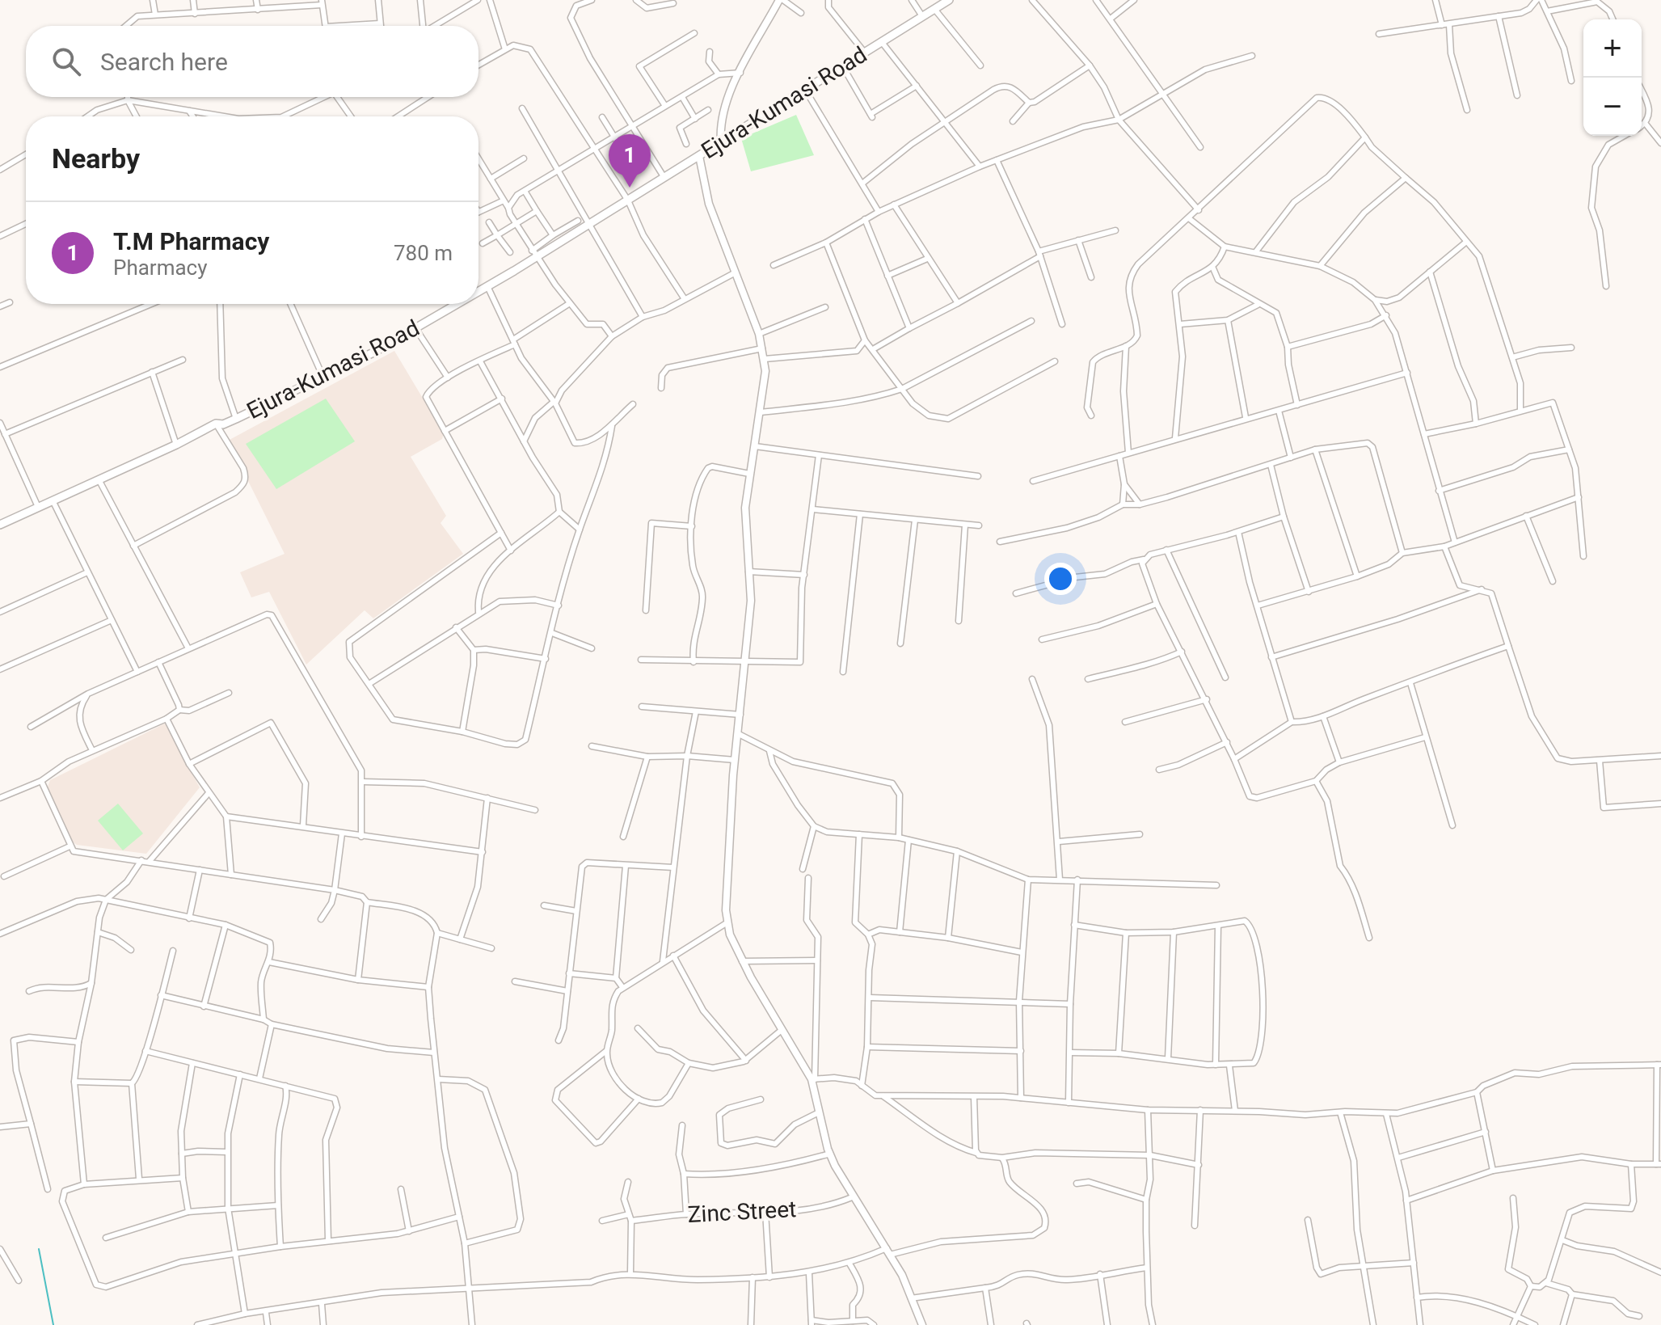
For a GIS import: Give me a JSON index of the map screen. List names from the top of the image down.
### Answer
{
  "streets": {
    "main road": ["Ejura-Kumasi Road"],
    "street": ["Zinc Street"]
  },
  "page": {
    "map_buttons": ["+", "−"],
    "search": "Search here",
    "heading": "Nearby",
    "pins": "1",
    "list": [
      {
        "mark": "1",
        "name": "T.M Pharmacy",
        "note": "Pharmacy",
        "value": "780 m"
      }
    ]
  }
}
